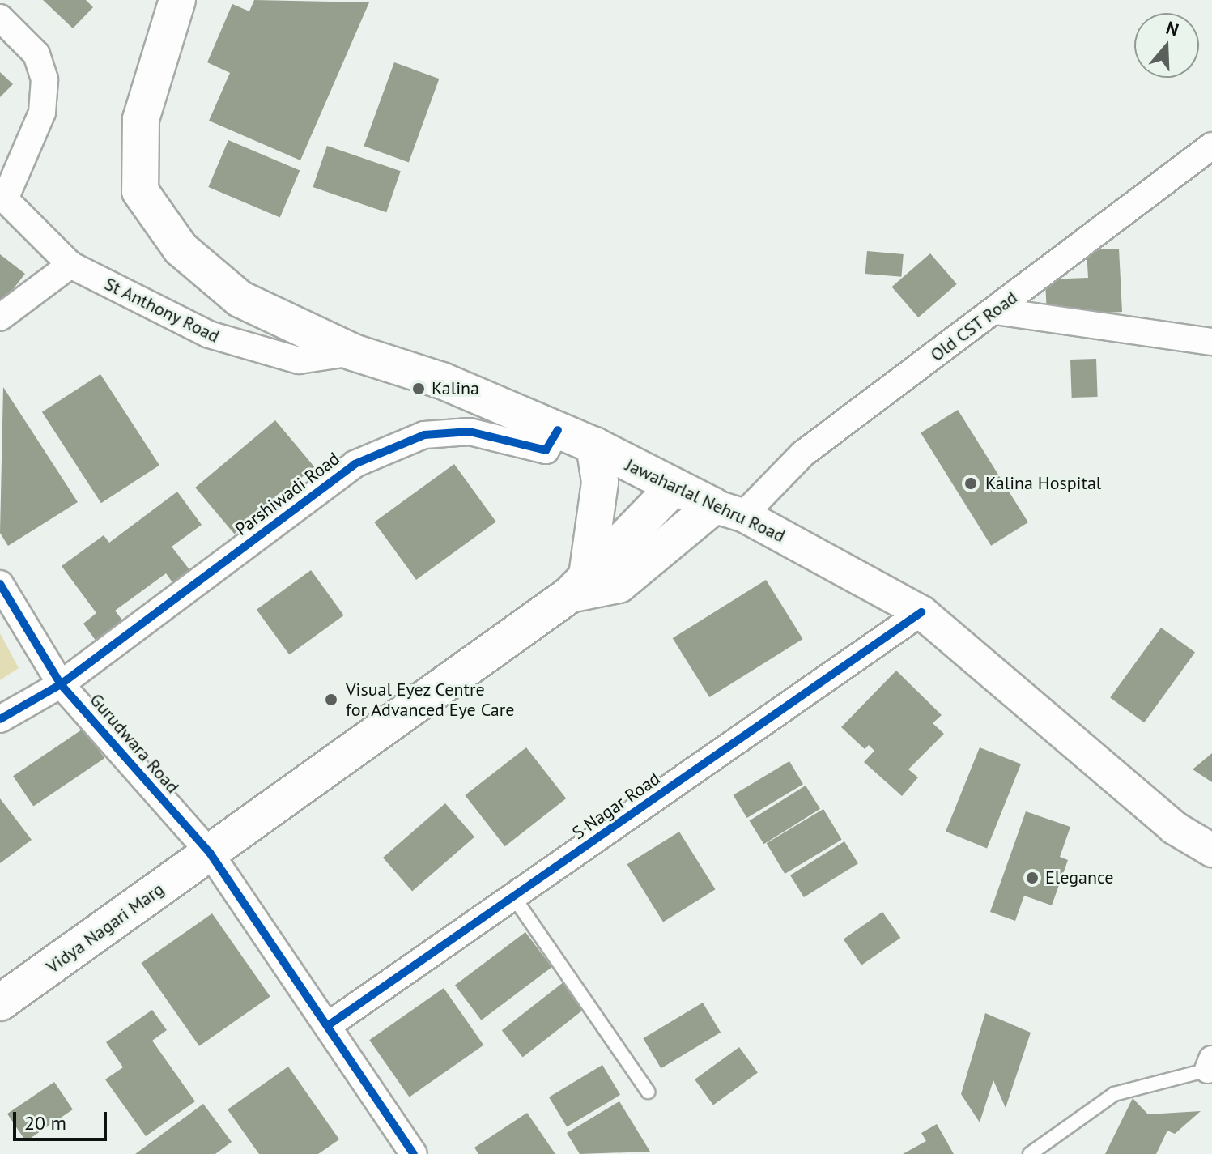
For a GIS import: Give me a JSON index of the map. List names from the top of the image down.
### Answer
{
  "streets": {
    "main road": ["Jawaharlal Nehru Road", "Vidya Nagari Marg"],
    "street": [
      "St Anthony Road",
      "Old CST Road",
      "Parshiwadi Road",
      "Gurudwara Road",
      "S Nagar Road"
    ]
  },
  "crossings": [
    ["St Anthony Road", "Jawaharlal Nehru Road"],
    ["Old CST Road", "Jawaharlal Nehru Road"],
    ["Parshiwadi Road", "Jawaharlal Nehru Road"],
    ["Parshiwadi Road", "Gurudwara Road"],
    ["Jawaharlal Nehru Road", "S Nagar Road"],
    ["Gurudwara Road", "S Nagar Road"],
    ["Gurudwara Road", "Vidya Nagari Marg"]
  ],
  "places": [
    "Kalina",
    "Kalina Hospital",
    "Visual Eyez Centre for Advanced Eye Care",
    "Elegance"
  ],
  "scale_bar": "20 m",
  "north": "top"
}
